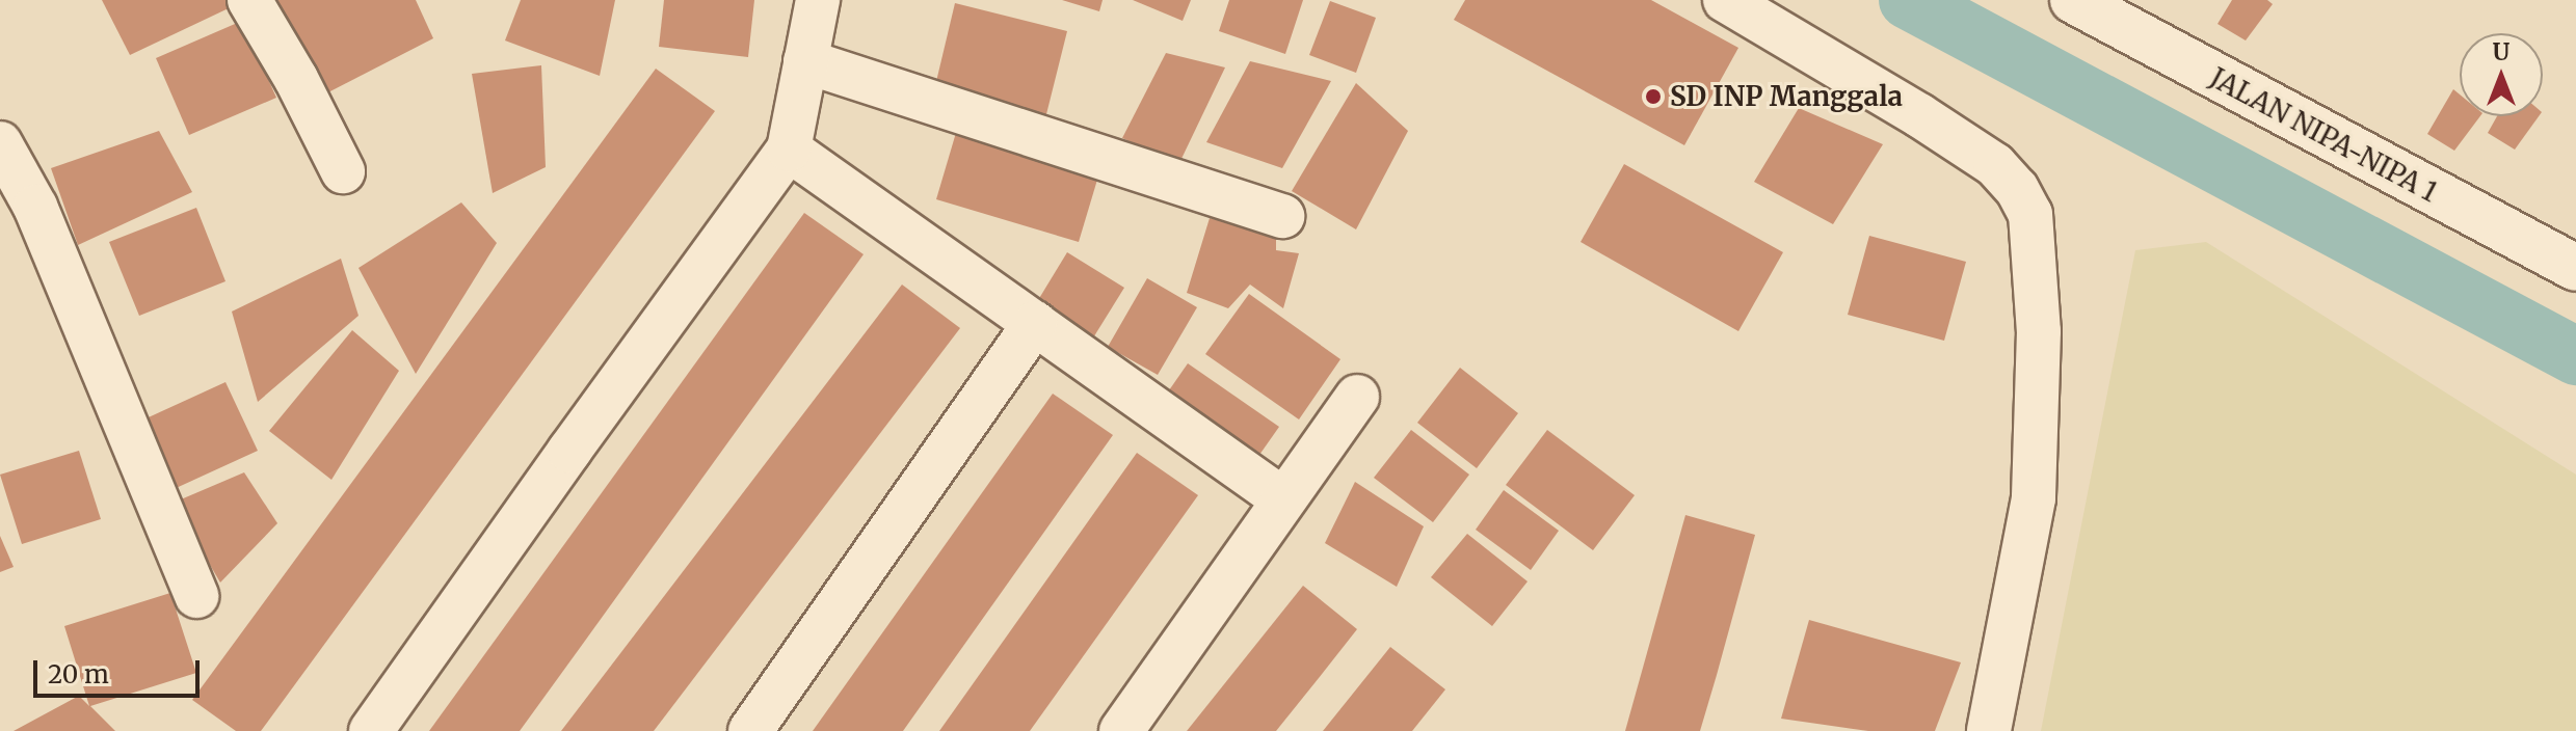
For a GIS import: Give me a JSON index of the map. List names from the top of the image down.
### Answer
{
  "streets": {
    "street": ["JALAN NIPA-NIPA 1"]
  },
  "places": ["SD INP Manggala"],
  "scale_bar": "20 m",
  "north": "top"
}
